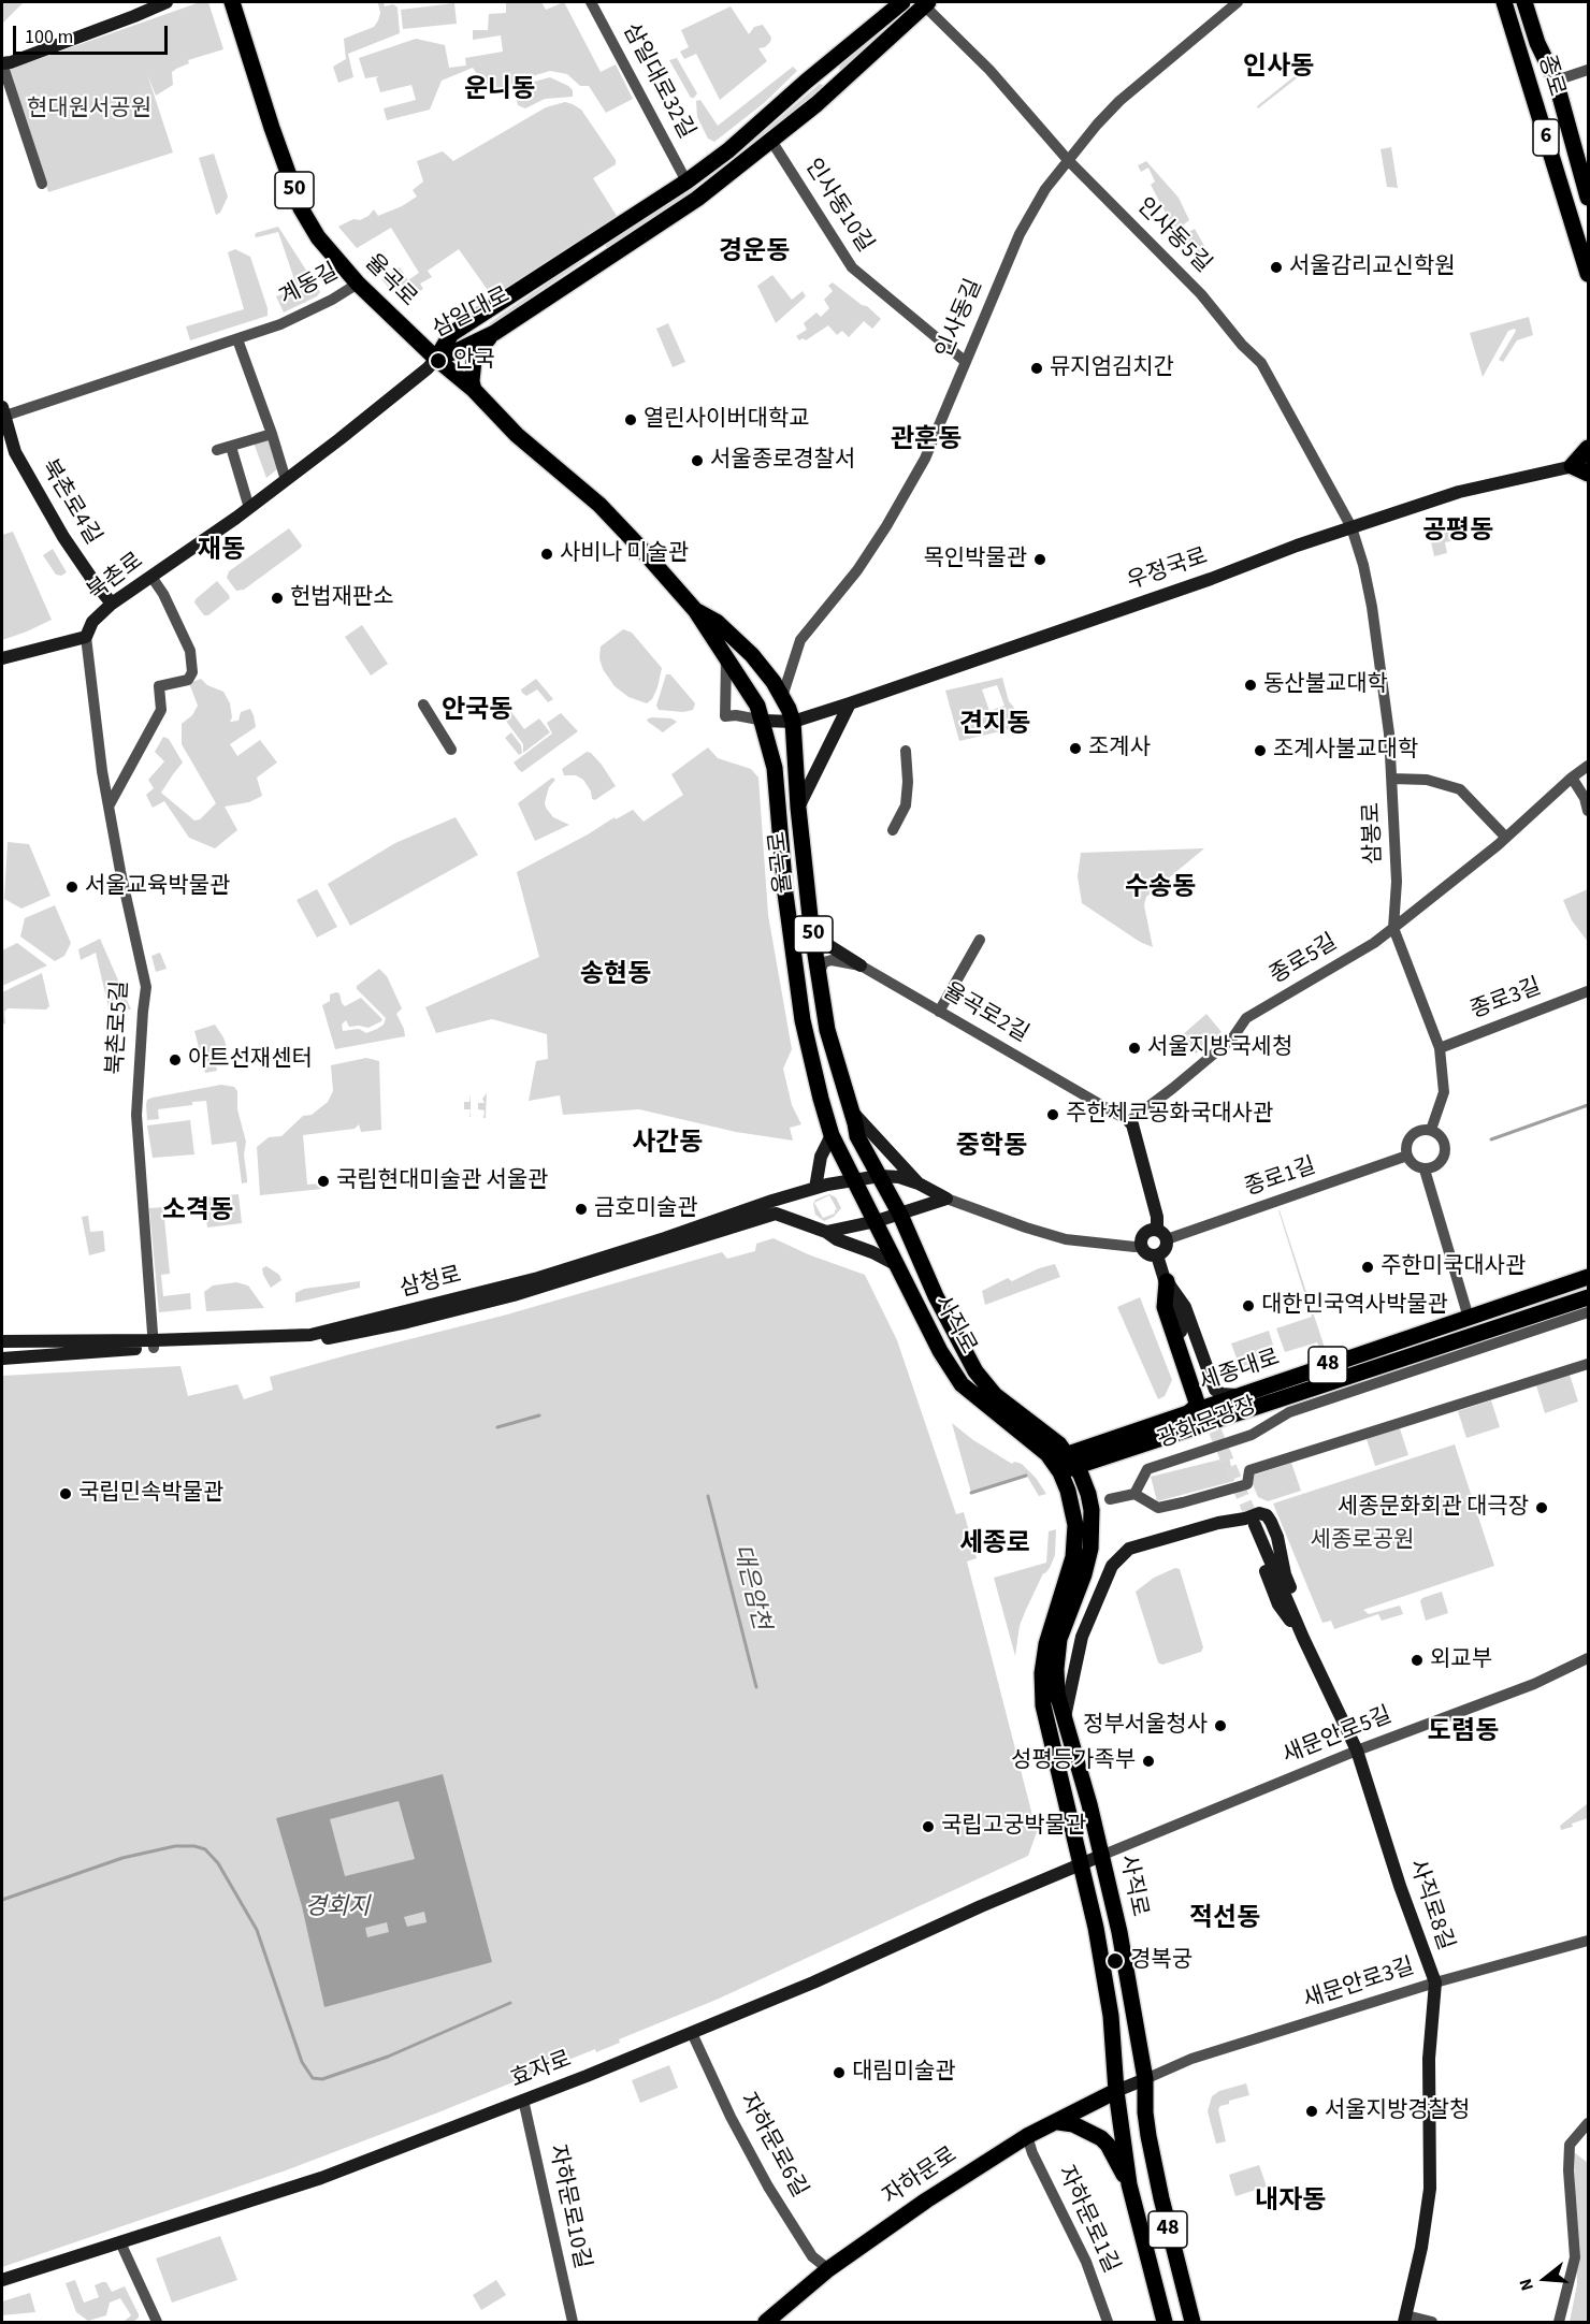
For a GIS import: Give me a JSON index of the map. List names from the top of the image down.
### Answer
{
  "streets": {
    "main road": [
      "종로",
      "6",
      "50",
      "율곡로",
      "삼일대로",
      "사직로",
      "48",
      "세종대로",
      "자하문로"
    ],
    "street": [
      "삼일대로32길",
      "인사동10길",
      "인사동5길",
      "계동길",
      "인사동길",
      "북촌로4길",
      "우정국로",
      "북촌로",
      "삼봉로",
      "종로5길",
      "종로3길",
      "율곡로2길",
      "북촌로5길",
      "종로1길",
      "삼청로",
      "광화문광장",
      "새문안로5길",
      "사직로8길",
      "새문안로3길",
      "효자로",
      "자하문로6길",
      "자하문로10길",
      "자하문로1길"
    ]
  },
  "crossings": [
    ["삼일대로32길", "삼일대로"],
    ["인사동10길", "삼일대로"],
    ["인사동10길", "인사동길"],
    ["인사동5길", "삼일대로"],
    ["인사동5길", "인사동길"],
    ["인사동5길", "우정국로"],
    ["인사동5길", "삼봉로"],
    ["율곡로", "계동길"],
    ["율곡로", "삼일대로"],
    ["율곡로", "인사동길"],
    ["율곡로", "우정국로"],
    ["율곡로", "북촌로"],
    ["율곡로", "율곡로2길"],
    ["율곡로", "삼청로"],
    ["율곡로", "사직로"],
    ["계동길", "북촌로4길"],
    ["삼일대로", "북촌로"],
    ["북촌로4길", "북촌로"],
    ["우정국로", "삼봉로"],
    ["북촌로", "북촌로5길"],
    ["삼봉로", "종로5길"],
    ["삼봉로", "종로3길"],
    ["삼봉로", "종로1길"],
    ["종로5길", "율곡로2길"],
    ["북촌로5길", "삼청로"],
    ["삼청로", "사직로"],
    ["사직로", "세종대로"],
    ["사직로", "새문안로5길"],
    ["사직로", "사직로8길"],
    ["사직로", "새문안로3길"],
    ["사직로", "효자로"],
    ["사직로", "자하문로"],
    ["새문안로5길", "사직로8길"],
    ["새문안로5길", "효자로"],
    ["사직로8길", "새문안로3길"],
    ["효자로", "자하문로6길"],
    ["효자로", "자하문로10길"],
    ["자하문로6길", "자하문로"],
    ["자하문로", "자하문로1길"]
  ],
  "districts": [
    "인사동",
    "운니동",
    "경운동",
    "관훈동",
    "공평동",
    "재동",
    "안국동",
    "견지동",
    "수송동",
    "송현동",
    "사간동",
    "중학동",
    "소격동",
    "세종로",
    "도렴동",
    "적선동",
    "내자동"
  ],
  "water": ["대은암천", "경회지"],
  "parks": ["현대원서공원", "세종로공원"],
  "places": [
    "서울감리교신학원",
    "안국",
    "뮤지엄김치간",
    "열린사이버대학교",
    "서울종로경찰서",
    "사비나 미술관",
    "목인박물관",
    "헌법재판소",
    "동산불교대학",
    "조계사",
    "조계사불교대학",
    "서울교육박물관",
    "서울지방국세청",
    "아트선재센터",
    "주한체코공화국대사관",
    "국립현대미술관 서울관",
    "금호미술관",
    "주한미국대사관",
    "대한민국역사박물관",
    "국립민속박물관",
    "세종문화회관 대극장",
    "외교부",
    "정부서울청사",
    "성평등가족부",
    "국립고궁박물관",
    "경복궁",
    "대림미술관",
    "서울지방경찰청"
  ],
  "scale_bar": "100 m",
  "north": "left"
}
